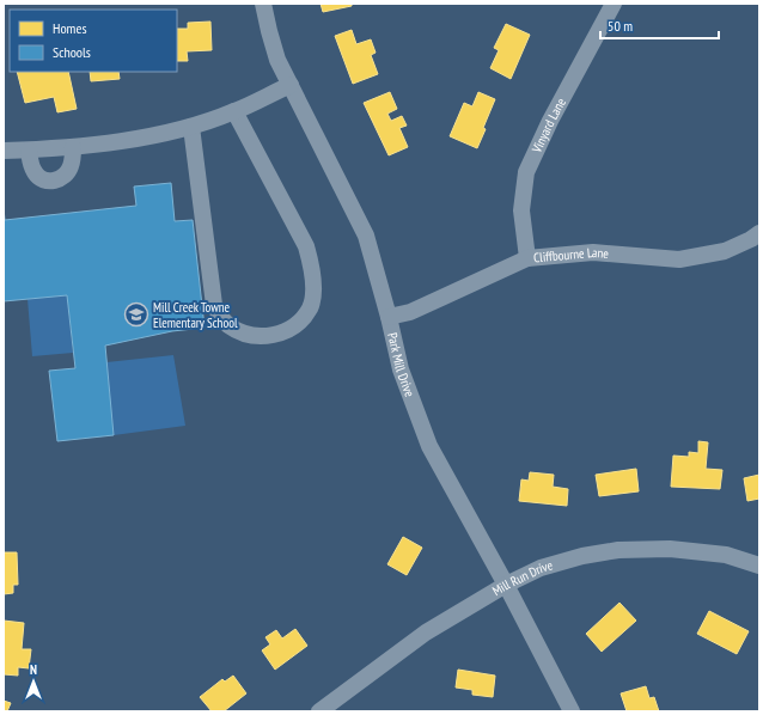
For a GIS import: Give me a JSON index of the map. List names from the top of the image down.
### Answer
{
  "streets": {
    "street": [
      "Vinyard Lane",
      "Cliffbourne Lane",
      "Park Mill Drive",
      "Mill Run Drive"
    ]
  },
  "crossings": [
    ["Vinyard Lane", "Cliffbourne Lane"],
    ["Cliffbourne Lane", "Park Mill Drive"],
    ["Park Mill Drive", "Mill Run Drive"]
  ],
  "places": {
    "school or university": ["Mill Creek Towne Elementary School"]
  },
  "legend": ["Homes", "Schools"],
  "scale_bar": "50 m",
  "north": "top"
}
